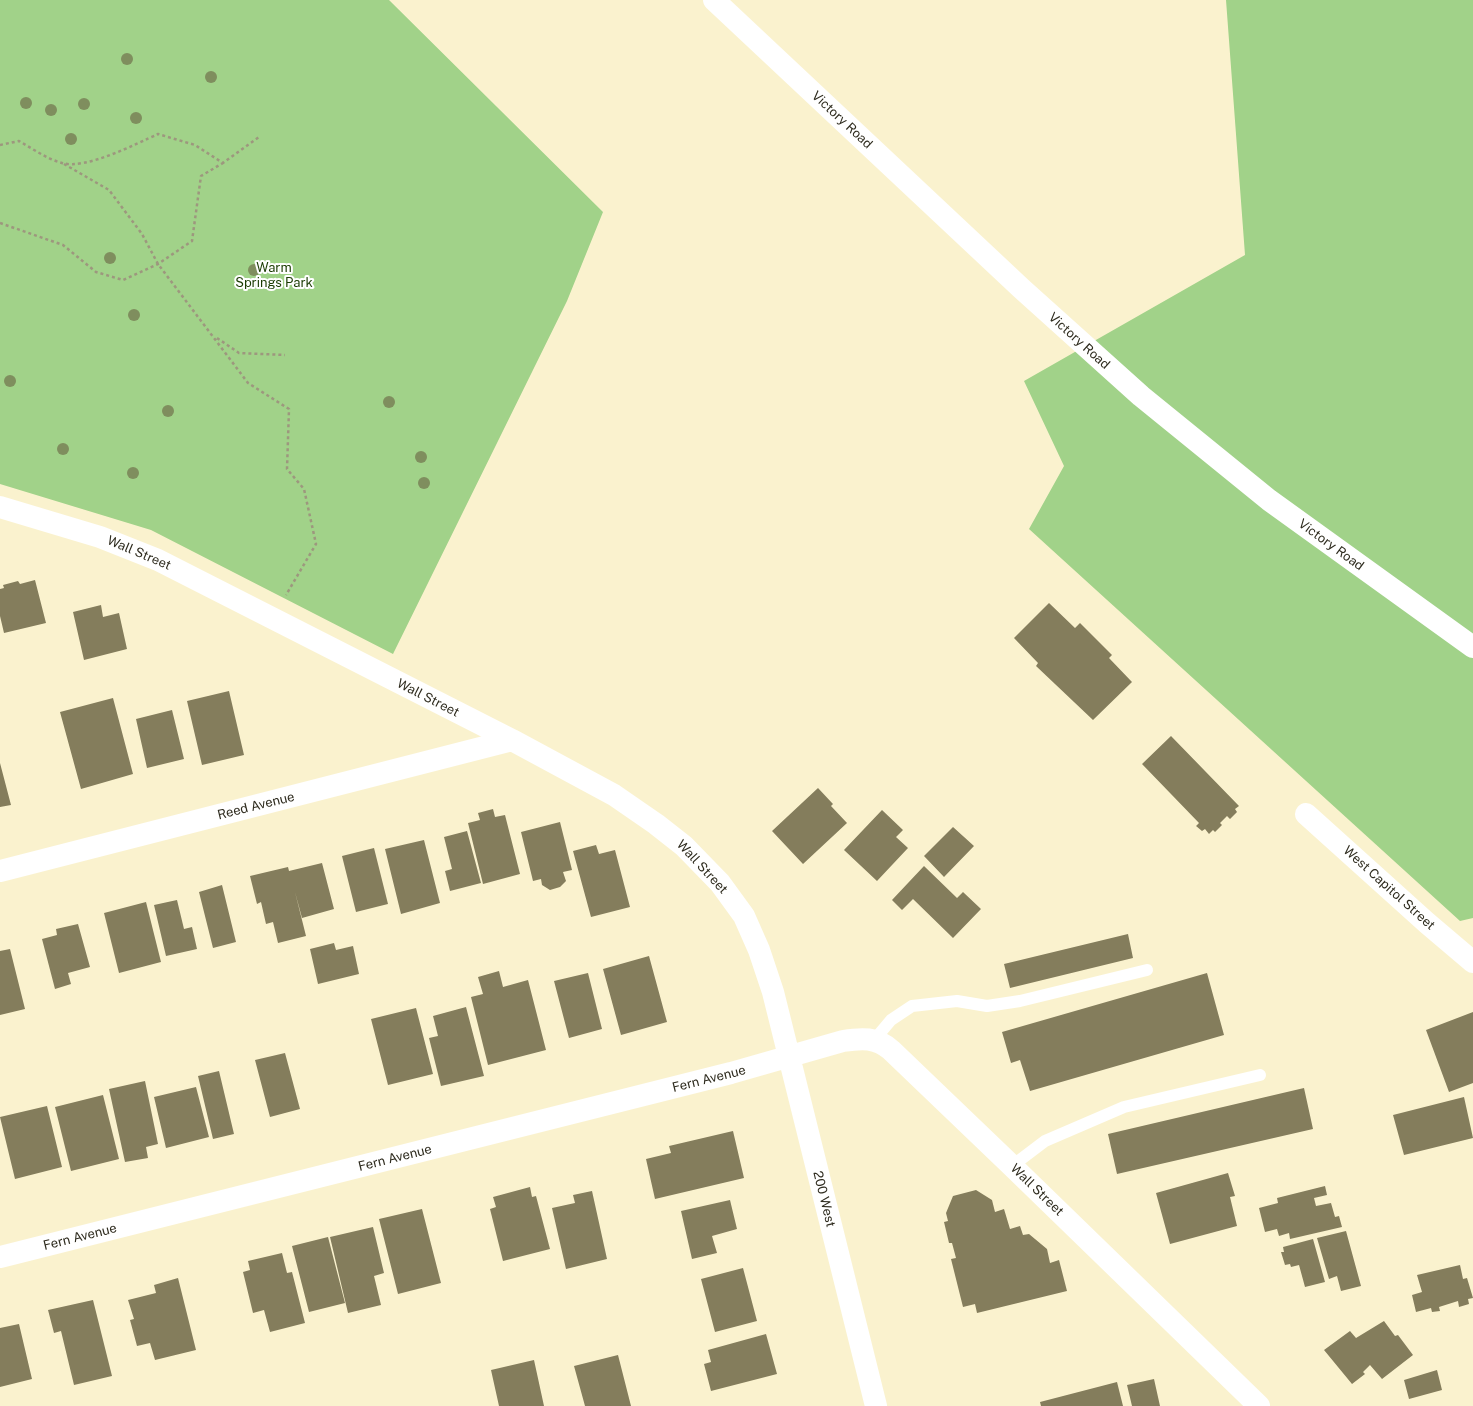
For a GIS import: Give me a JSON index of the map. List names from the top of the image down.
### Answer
{
  "streets": {
    "street": [
      "Victory Road",
      "Wall Street",
      "Reed Avenue",
      "West Capitol Street",
      "Fern Avenue",
      "200 West"
    ]
  },
  "crossings": [
    ["Wall Street", "Reed Avenue"],
    ["Wall Street", "Fern Avenue"],
    ["Wall Street", "200 West"],
    ["Fern Avenue", "200 West"]
  ],
  "parks": ["Warm Springs Park"]
}
